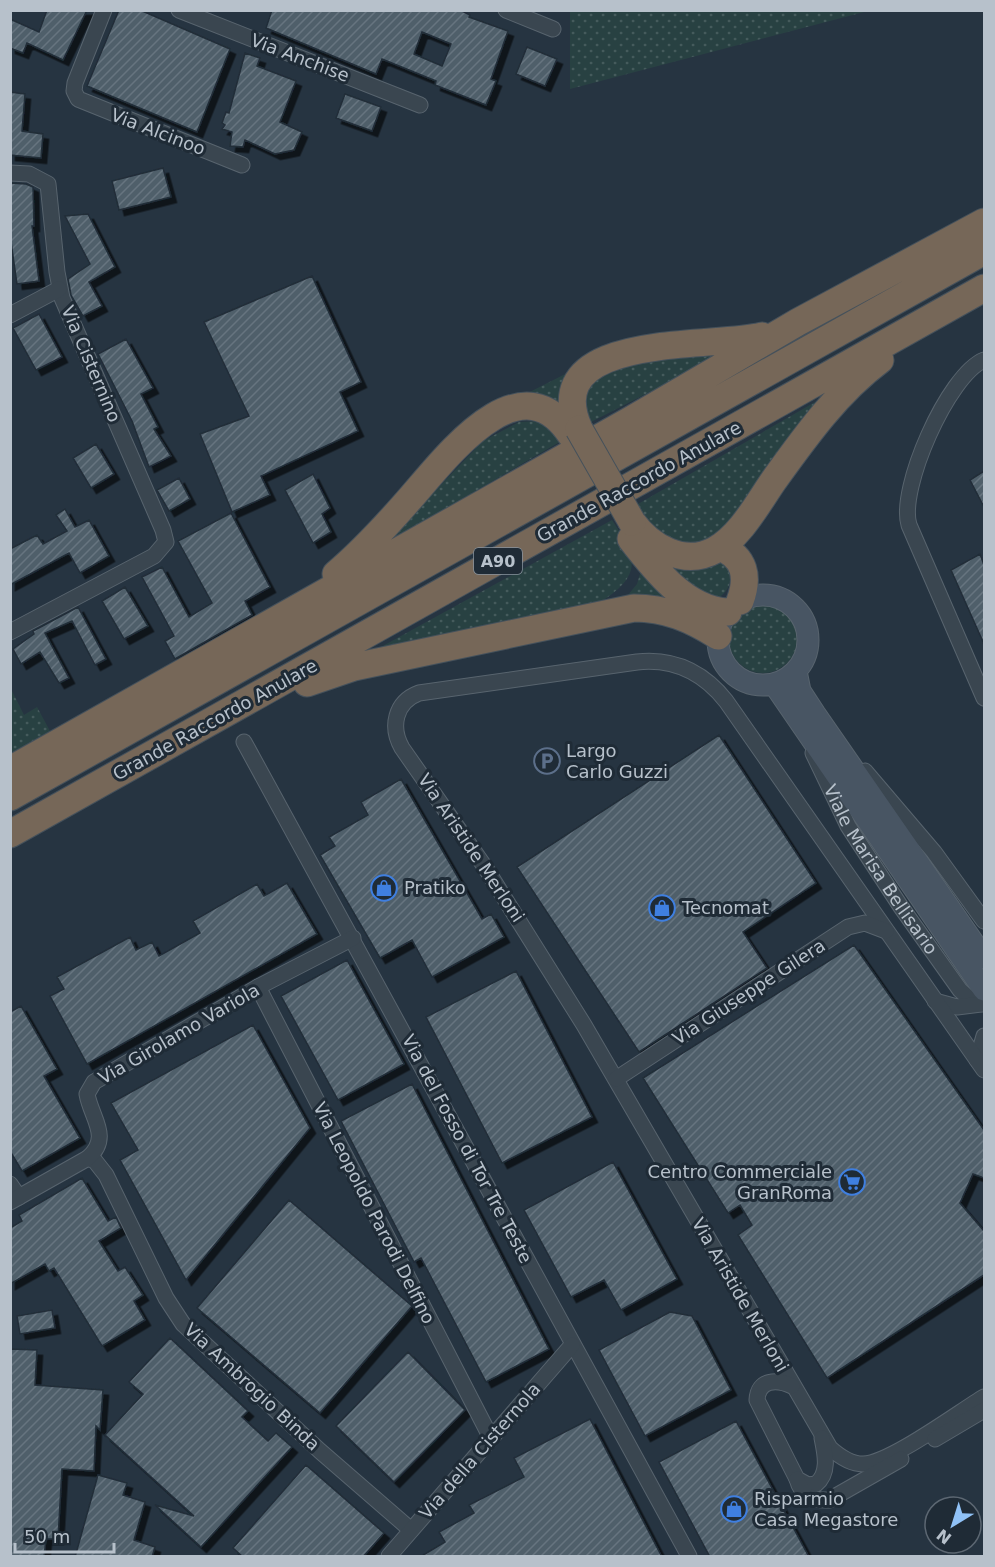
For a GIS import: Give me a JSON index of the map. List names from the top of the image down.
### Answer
{
  "streets": {
    "highway": ["Grande Raccordo Anulare", "A90"],
    "main road": ["Viale Marisa Bellisario"],
    "street": [
      "Via Anchise",
      "Via Alcinoo",
      "Via Cisternino",
      "Via Aristide Merloni",
      "Via Giuseppe Gilera",
      "Via Girolamo Variola",
      "Via del Fosso di Tor Tre Teste",
      "Via Leopoldo Parodi Delfino",
      "Via Ambrogio Binda",
      "Via della Cisternola"
    ]
  },
  "crossings": [
    ["Via Aristide Merloni", "Via Giuseppe Gilera"],
    ["Via Girolamo Variola", "Via del Fosso di Tor Tre Teste"],
    ["Via Girolamo Variola", "Via Leopoldo Parodi Delfino"],
    ["Via Girolamo Variola", "Via Ambrogio Binda"],
    ["Via del Fosso di Tor Tre Teste", "Via della Cisternola"],
    ["Via Leopoldo Parodi Delfino", "Via della Cisternola"],
    ["Via Ambrogio Binda", "Via della Cisternola"]
  ],
  "places": {
    "parking": ["Largo Carlo Guzzi"],
    "shop": ["Pratiko", "Tecnomat", "Risparmio Casa Megastore"],
    "supermarket": ["Centro Commerciale GranRoma"]
  },
  "scale_bar": "50 m",
  "north": "bottom left"
}
